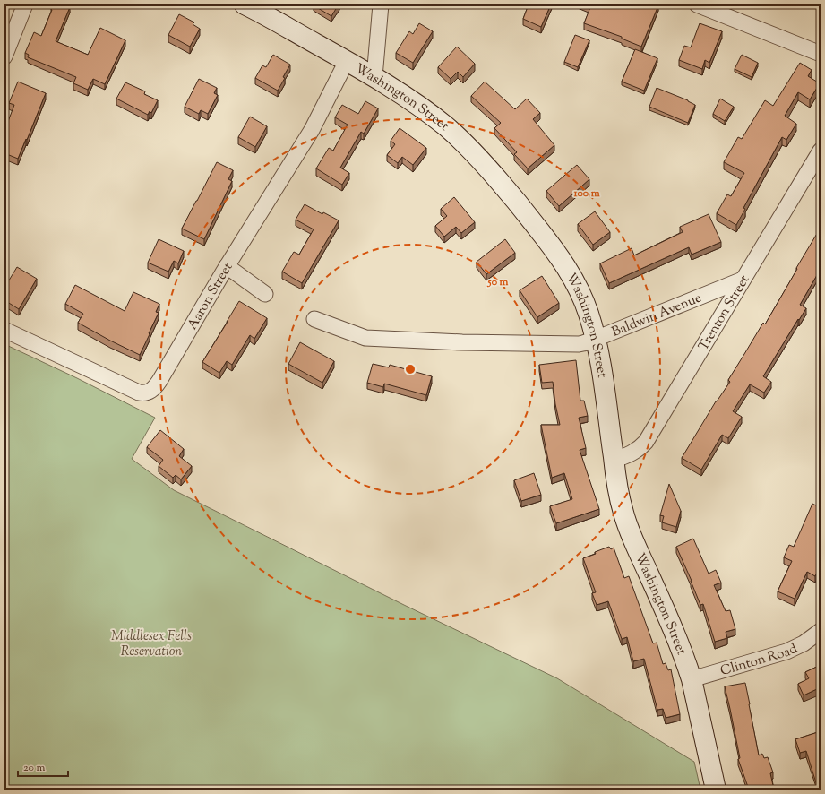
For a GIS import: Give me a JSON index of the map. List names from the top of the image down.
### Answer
{
  "streets": {
    "main road": ["Washington Street"],
    "street": [
      "Aaron Street",
      "Trenton Street",
      "Baldwin Avenue",
      "Clinton Road"
    ]
  },
  "crossings": [
    ["Washington Street", "Aaron Street"],
    ["Washington Street", "Trenton Street"],
    ["Washington Street", "Baldwin Avenue"],
    ["Washington Street", "Clinton Road"],
    ["Trenton Street", "Baldwin Avenue"]
  ],
  "parks": ["Middlesex Fells Reservation"],
  "scale_bar": "20 m",
  "rings": ["100 m", "50 m"]
}
